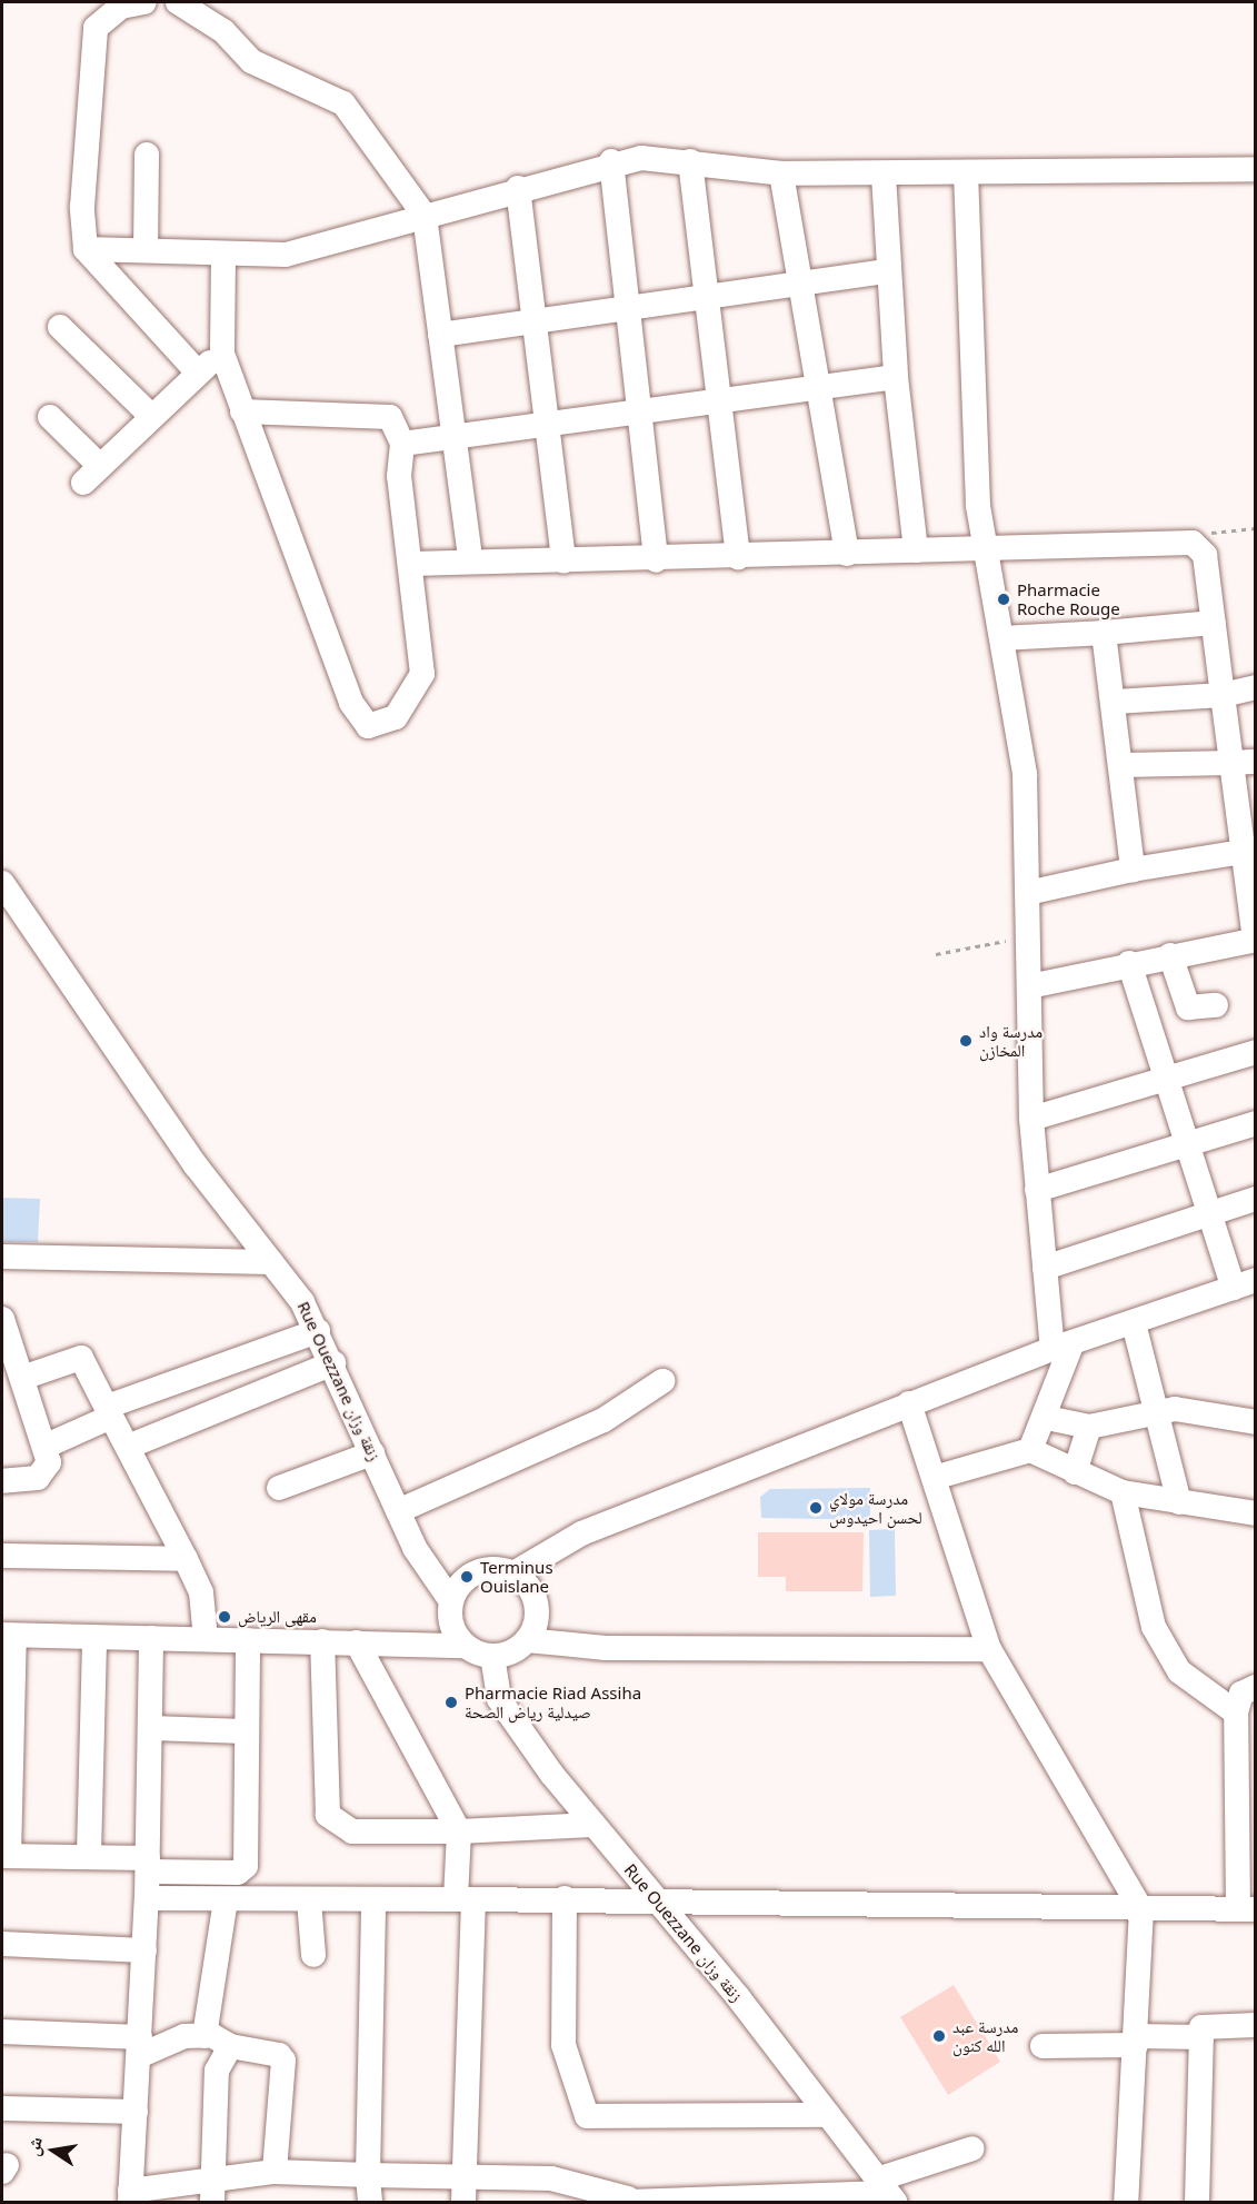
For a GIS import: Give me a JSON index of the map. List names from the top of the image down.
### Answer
{
  "streets": {
    "street": ["Rue Ouezzane زنقة وزان"]
  },
  "places": [
    "Pharmacie Roche Rouge",
    "مدرسة واد المخازن",
    "مدرسة مولاي لحسن احيدوس",
    "Terminus Ouislane",
    "مقهى الرياض",
    "Pharmacie Riad Assiha صيدلية رياض الصحة",
    "مدرسة عبد الله كنون"
  ],
  "north": "left"
}
